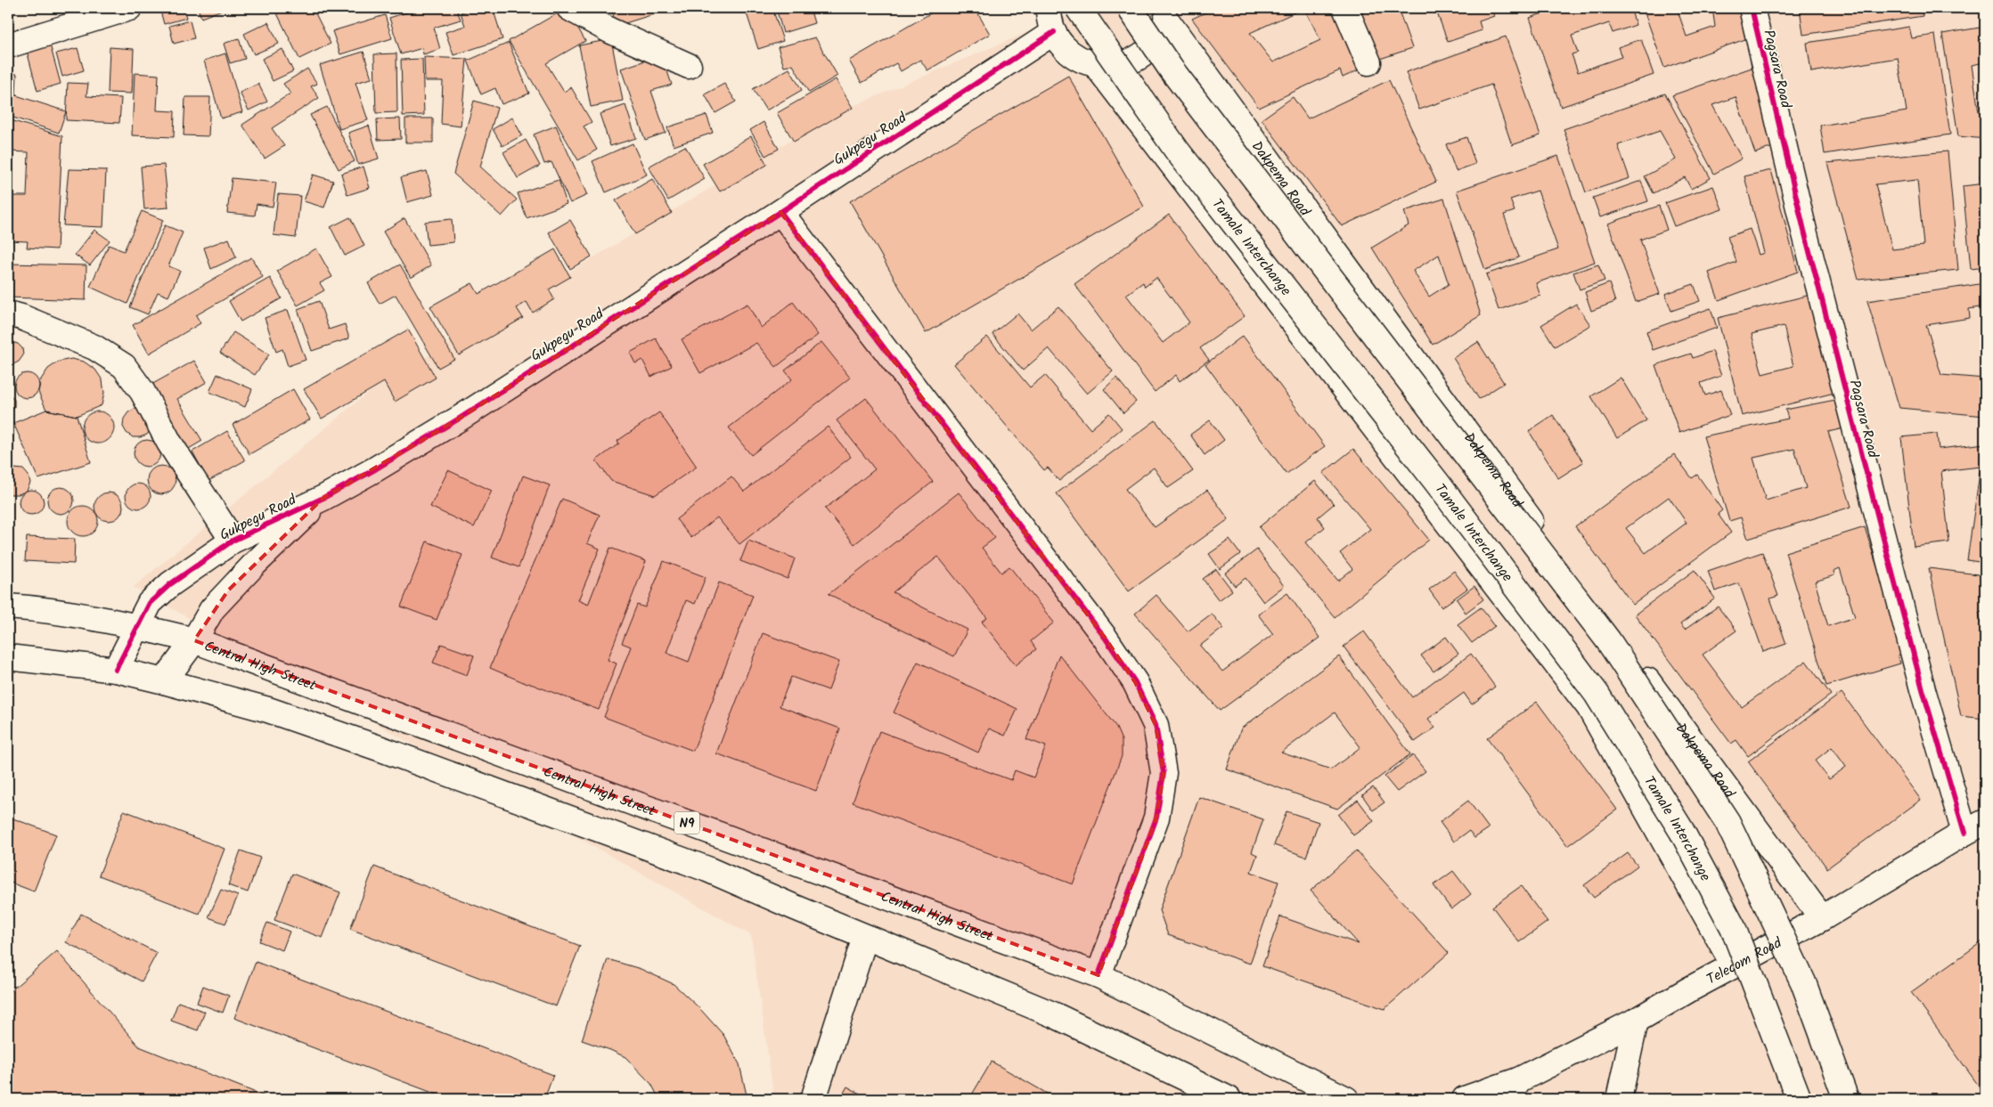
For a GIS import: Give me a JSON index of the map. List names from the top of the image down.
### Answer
{
  "streets": {
    "main road": [
      "Pagsara Road",
      "Gukpegu Road",
      "Dakpema Road",
      "Tamale Interchange",
      "Central High Street",
      "N9",
      "Telecom Road"
    ]
  },
  "crossings": [
    ["Pagsara Road", "Telecom Road"],
    ["Gukpegu Road", "Central High Street"],
    ["Gukpegu Road", "N9"],
    ["Dakpema Road", "Telecom Road"]
  ]
}
